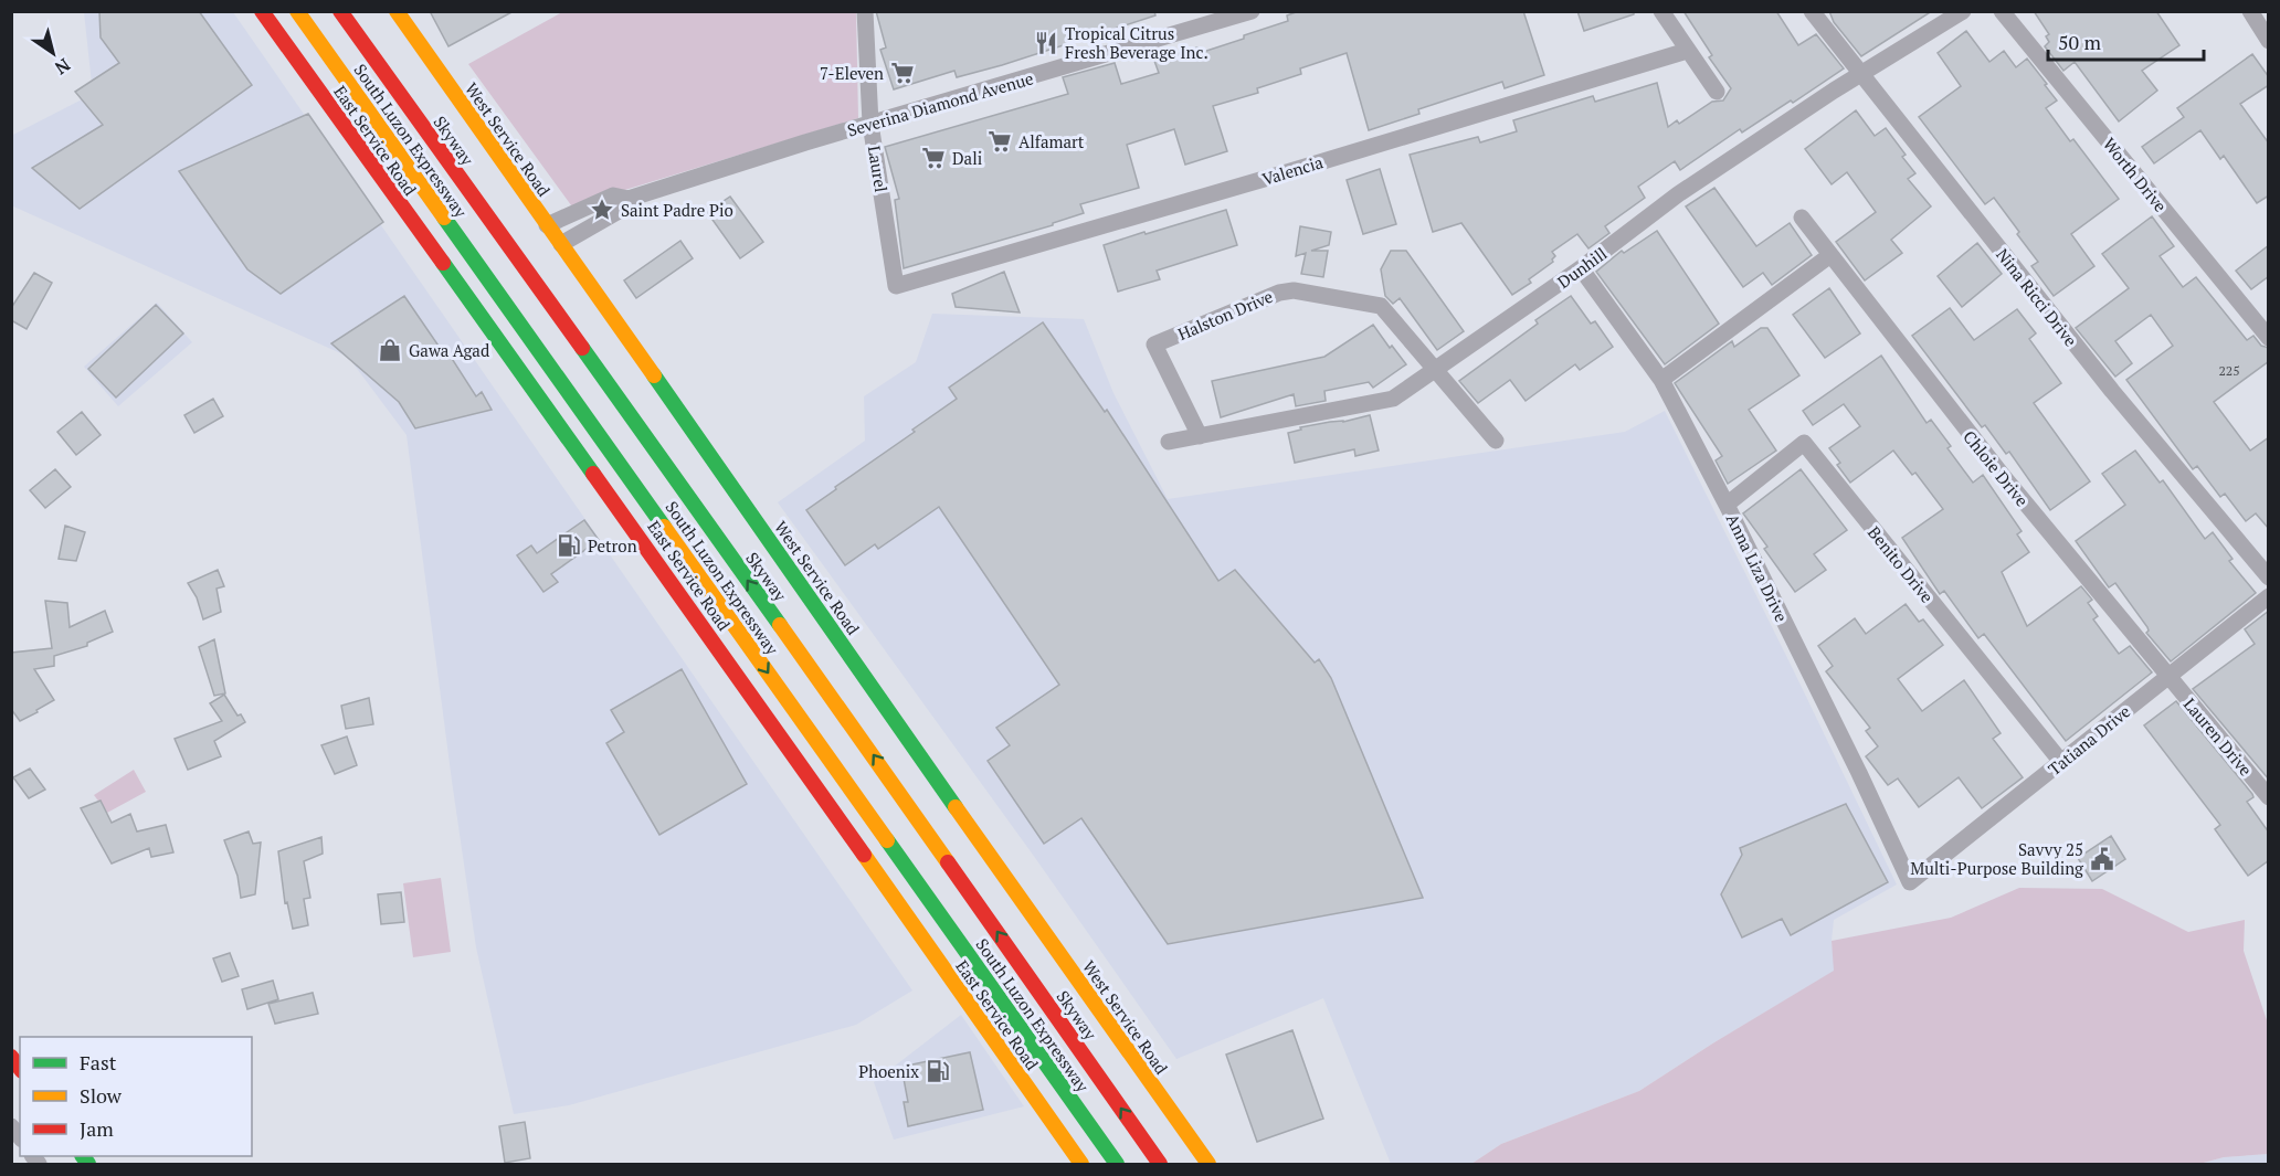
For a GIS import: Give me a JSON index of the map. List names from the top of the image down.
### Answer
{
  "streets": {
    "main road": [
      "West Service Road",
      "East Service Road",
      "South Luzon Expressway",
      "Skyway"
    ],
    "street": [
      "Severina Diamond Avenue",
      "Laurel",
      "Valencia",
      "Worth Drive",
      "Dunhill",
      "Nina Ricci Drive",
      "Halston Drive",
      "Chloie Drive",
      "Benito Drive",
      "Anna Liza Drive",
      "Lauren Drive",
      "Tatiana Drive"
    ]
  },
  "crossings": [
    ["Severina Diamond Avenue", "West Service Road"],
    ["Severina Diamond Avenue", "Laurel"],
    ["Laurel", "Valencia"],
    ["Dunhill", "Nina Ricci Drive"],
    ["Dunhill", "Halston Drive"],
    ["Dunhill", "Anna Liza Drive"],
    ["Chloie Drive", "Lauren Drive"],
    ["Chloie Drive", "Tatiana Drive"],
    ["Benito Drive", "Anna Liza Drive"],
    ["Benito Drive", "Tatiana Drive"],
    ["Anna Liza Drive", "Tatiana Drive"],
    ["Lauren Drive", "Tatiana Drive"]
  ],
  "places": {
    "restaurant": ["Tropical Citrus Fresh Beverage Inc."],
    "supermarket": ["7-Eleven", "Alfamart", "Dali"],
    "place": ["Saint Padre Pio"],
    "shop": ["Gawa Agad"],
    "fuel station": ["Petron", "Phoenix"],
    "public building": ["Savvy 25 Multi-Purpose Building"]
  },
  "house_numbers": ["225"],
  "legend": ["Fast", "Slow", "Jam"],
  "scale_bar": "50 m",
  "north": "bottom right"
}
